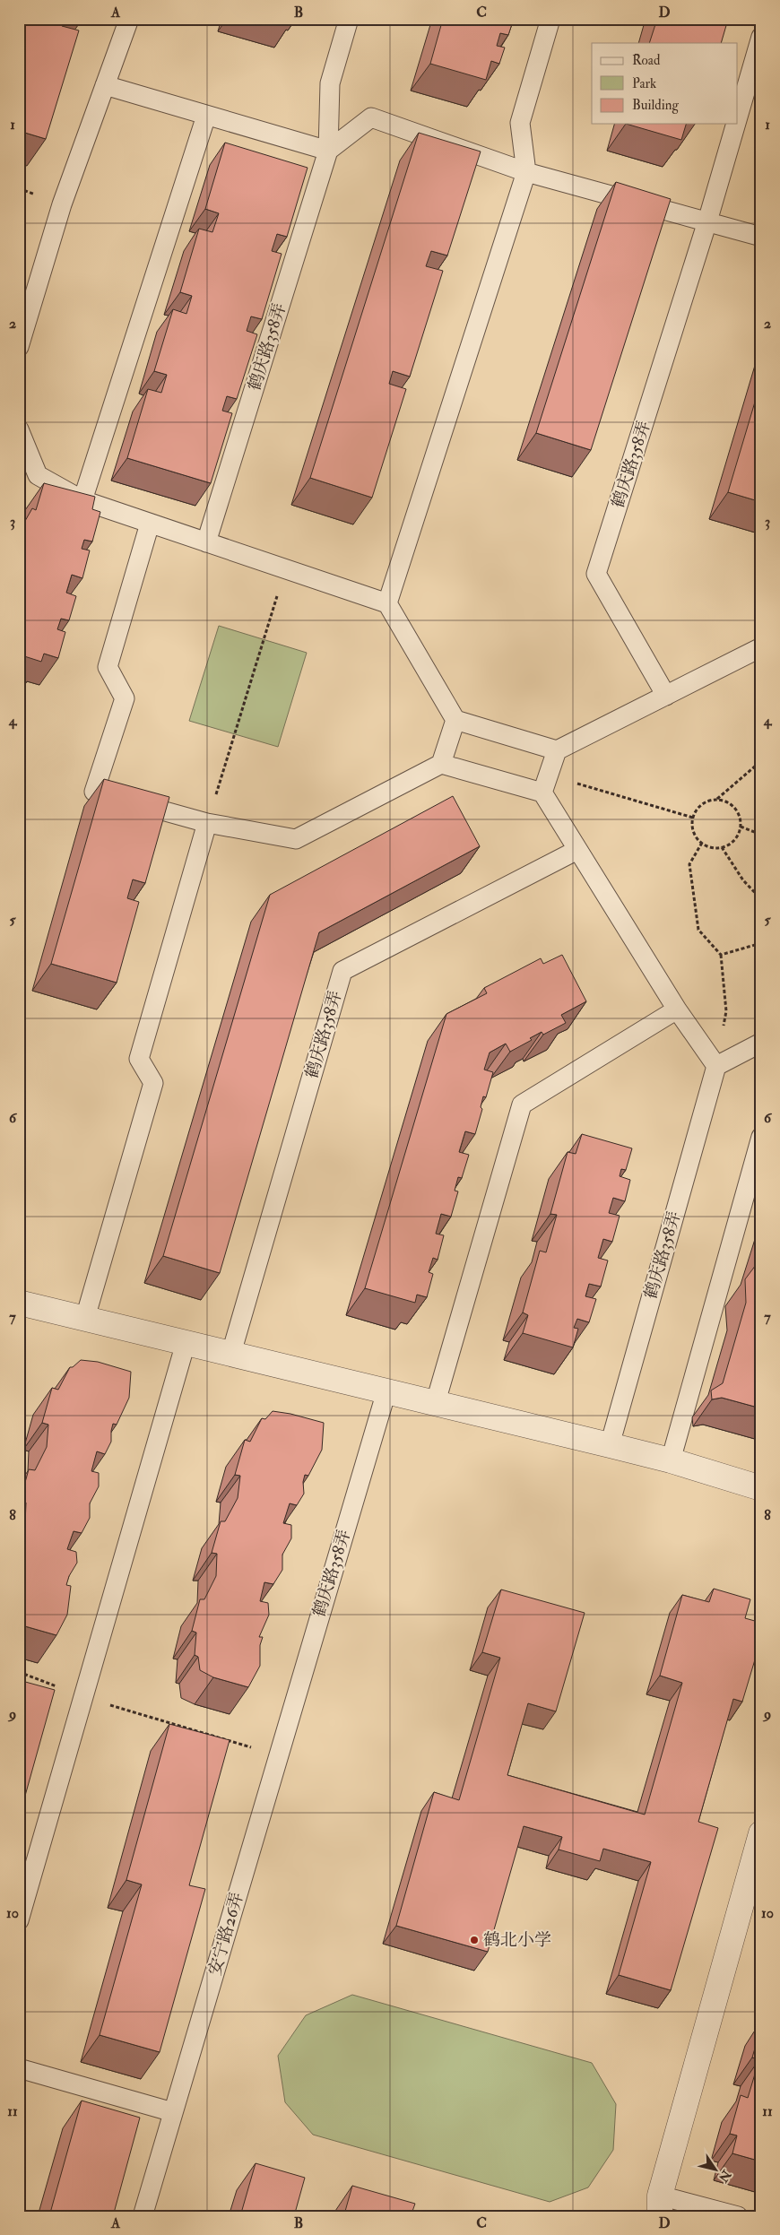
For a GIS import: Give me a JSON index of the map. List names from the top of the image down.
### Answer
{
  "streets": {
    "lane": ["鹤庆路358弄", "安宁路26弄"]
  },
  "crossings": [
    ["鹤庆路358弄", "安宁路26弄"]
  ],
  "places": ["鹤北小学"],
  "legend": ["Road", "Park", "Building"],
  "north": "bottom right",
  "grid": {
    "columns": [
      "A",
      "B",
      "C",
      "D"
    ],
    "rows": [
      "1",
      "2",
      "3",
      "4",
      "5",
      "6",
      "7",
      "8",
      "9",
      "10",
      "11"
    ]
  }
}
